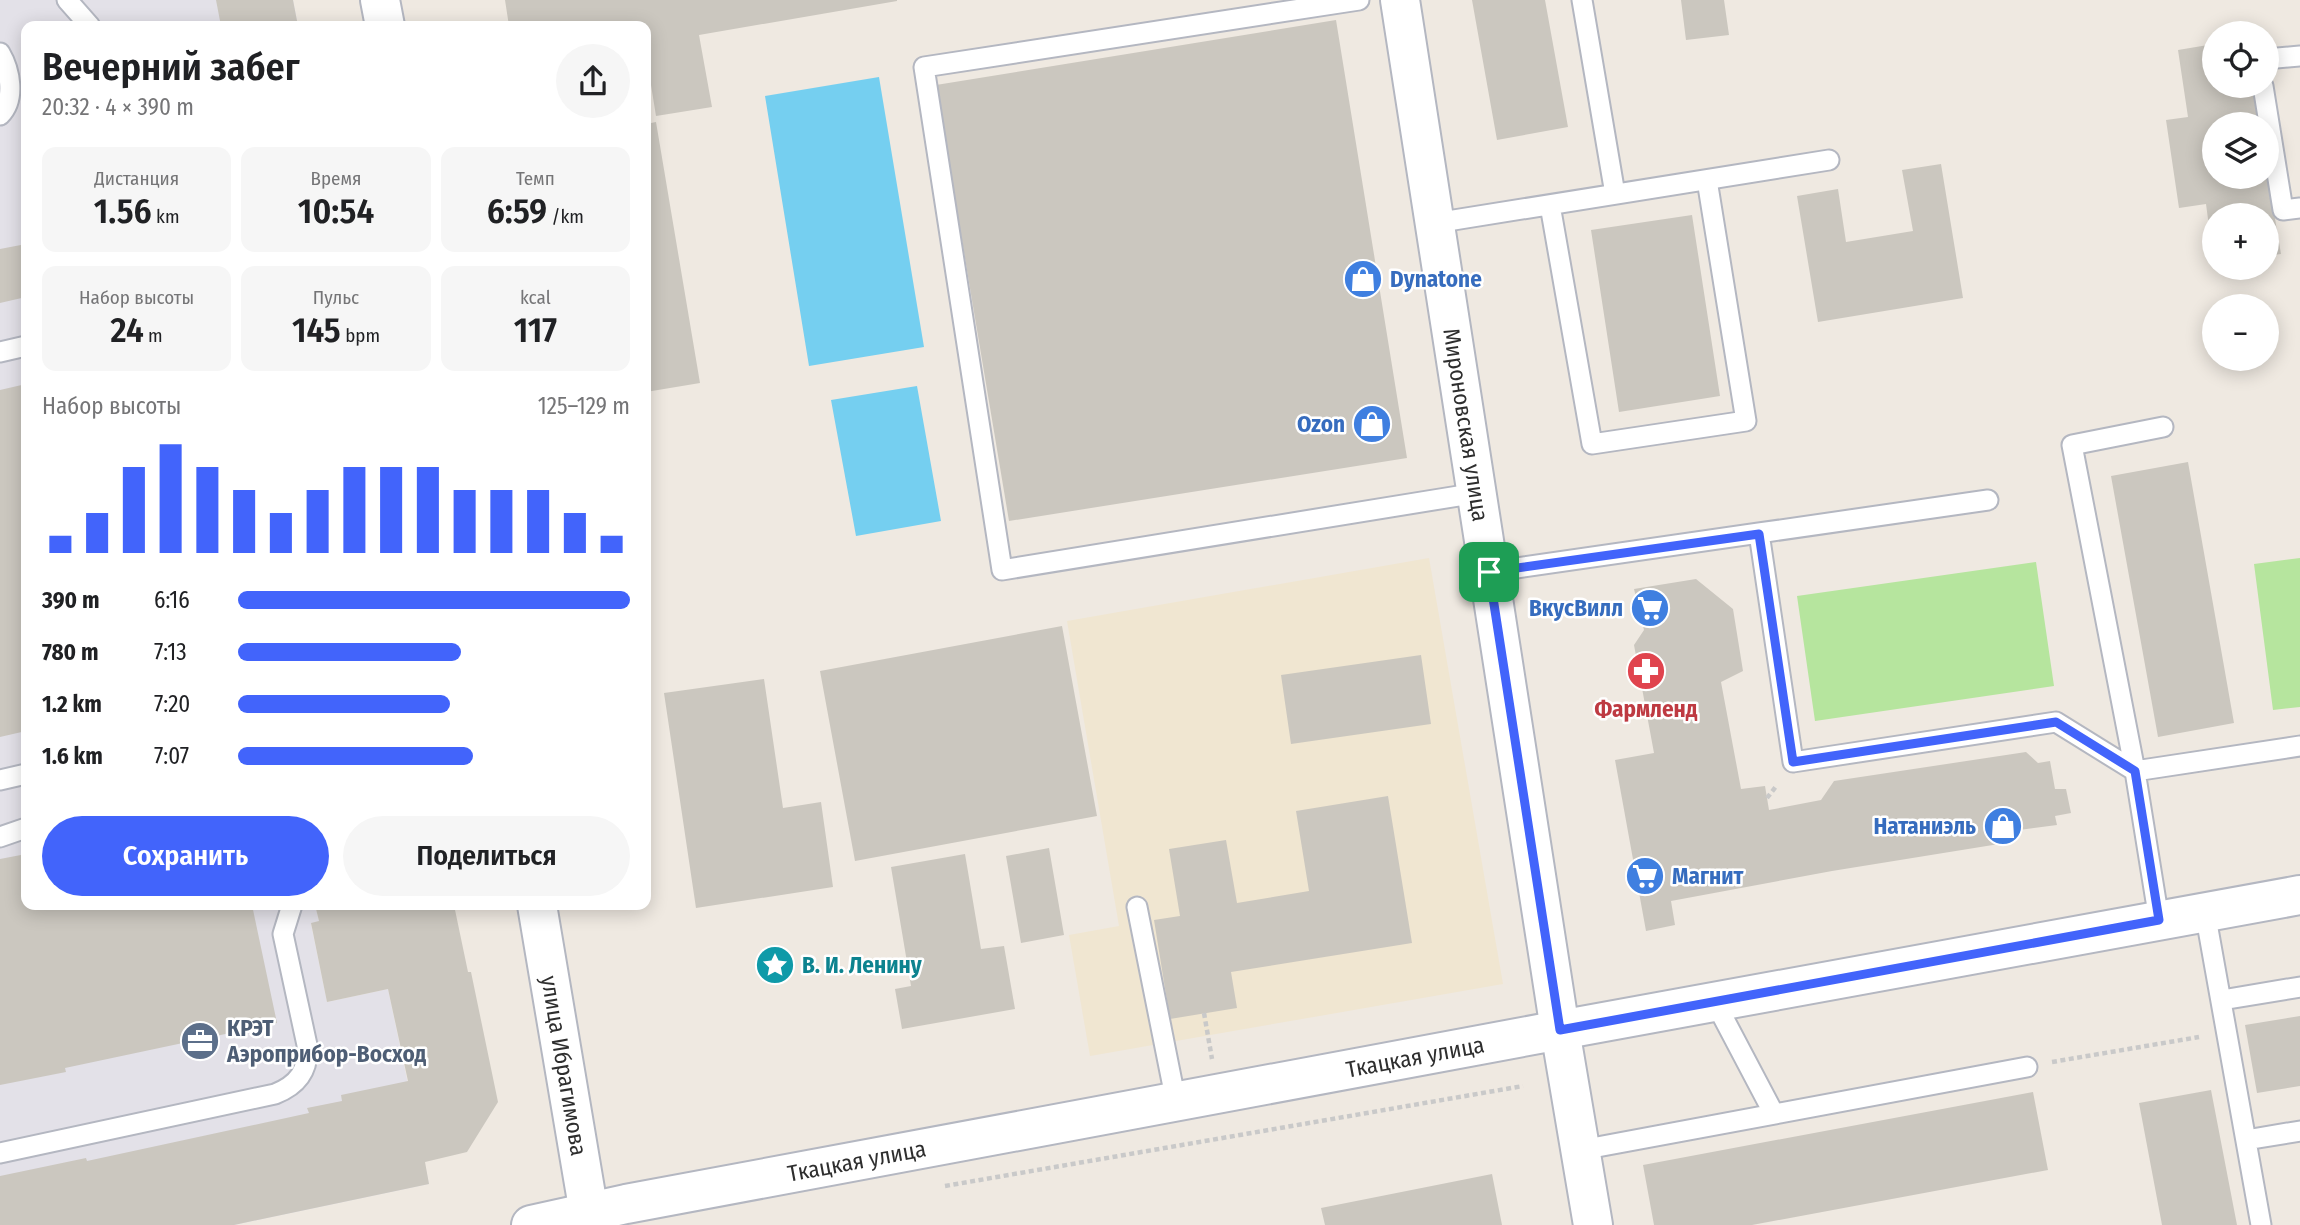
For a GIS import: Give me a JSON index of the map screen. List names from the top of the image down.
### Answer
{
  "streets": {
    "street": ["Мироновская улица", "Ткацкая улица", "улица Ибрагимова"]
  },
  "crossings": [
    ["Мироновская улица", "Ткацкая улица"],
    ["Ткацкая улица", "улица Ибрагимова"]
  ],
  "places": {
    "shop": ["Dynatone", "Ozon", "Натаниэль"],
    "supermarket": ["ВкусВилл", "Магнит"],
    "pharmacy": ["Фармленд"],
    "place": ["В. И. Ленину"],
    "office": ["КРЭТ Аэроприбор-Восход"]
  },
  "page": {
    "map_buttons": ["+", "−"],
    "heading": ["Вечерний забег", "20:32 · 4 × 390 m"],
    "stats": [
      ["Дистанция", "1.56 km"],
      ["Время", "10:54"],
      ["Темп", "6:59 /km"],
      ["Набор высоты", "24 m"],
      ["Пульс", "145 bpm"],
      ["kcal", "117"]
    ],
    "chart": ["Набор высоты", "125–129 m"],
    "list": [
      {
        "name": "390 m",
        "note": "6:16"
      },
      {
        "name": "780 m",
        "note": "7:13"
      },
      {
        "name": "1.2 km",
        "note": "7:20"
      },
      {
        "name": "1.6 km",
        "note": "7:07"
      }
    ],
    "buttons": ["Сохранить", "Поделиться"]
  }
}
